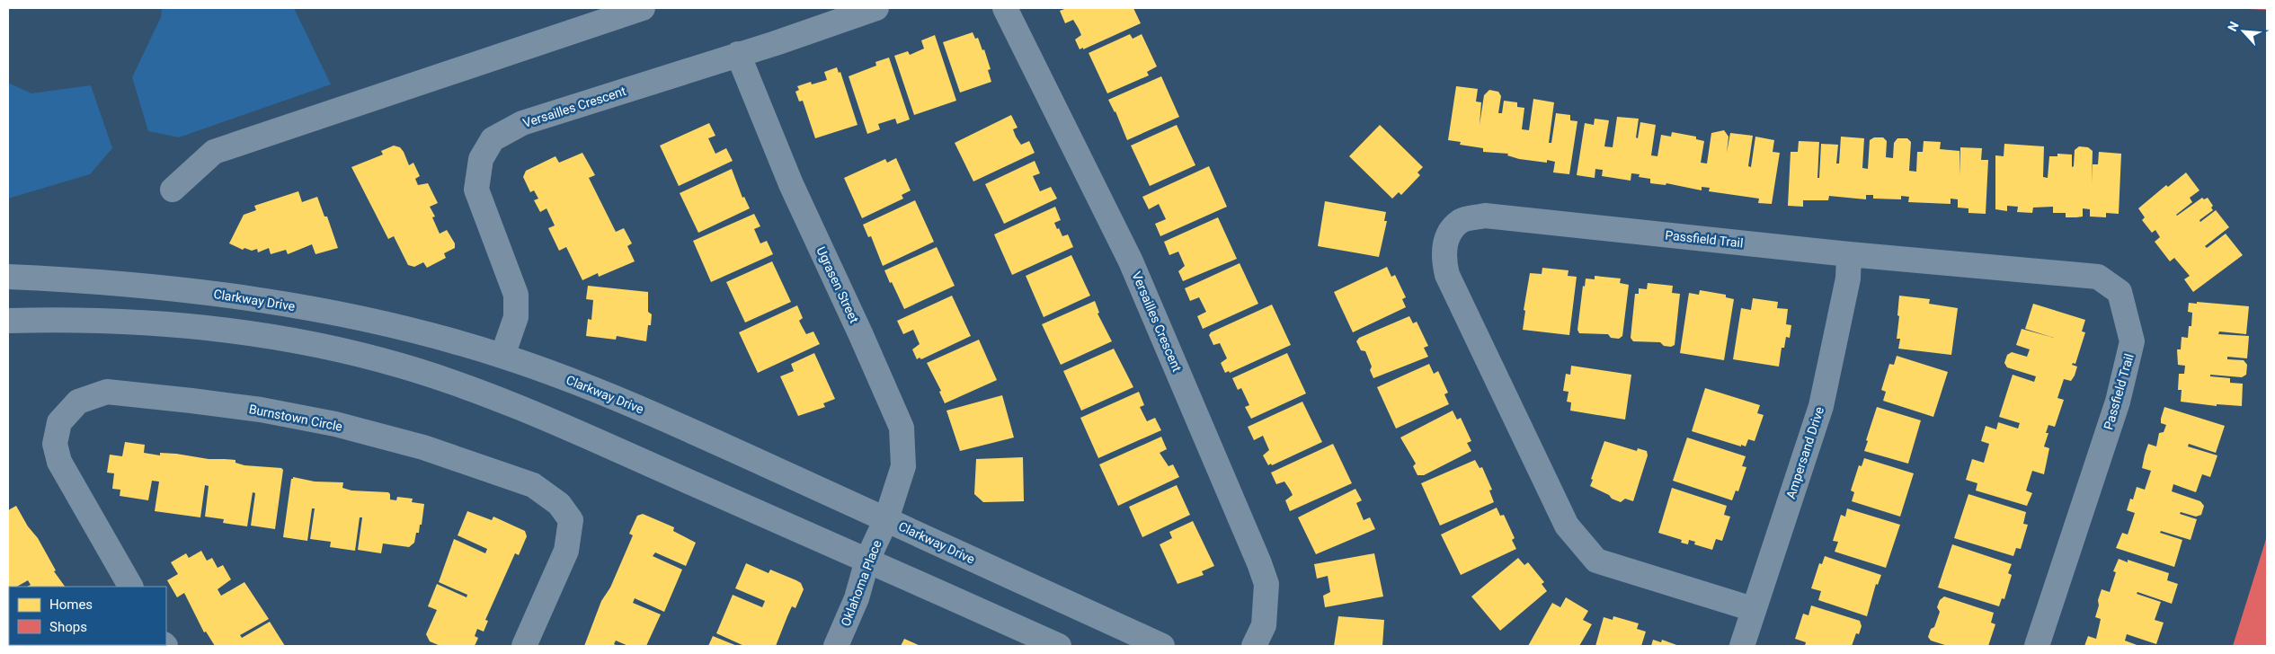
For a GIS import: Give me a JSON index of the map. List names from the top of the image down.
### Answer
{
  "streets": {
    "street": [
      "Versailles Crescent",
      "Passfield Trail",
      "Ugrasen Street",
      "Clarkway Drive",
      "Burnstown Circle",
      "Ampersand Drive",
      "Oklahoma Place"
    ]
  },
  "crossings": [
    ["Versailles Crescent", "Ugrasen Street"],
    ["Versailles Crescent", "Clarkway Drive"],
    ["Passfield Trail", "Ampersand Drive"],
    ["Ugrasen Street", "Clarkway Drive"],
    ["Ugrasen Street", "Oklahoma Place"],
    ["Clarkway Drive", "Oklahoma Place"]
  ],
  "legend": ["Homes", "Shops"],
  "north": "top left"
}
